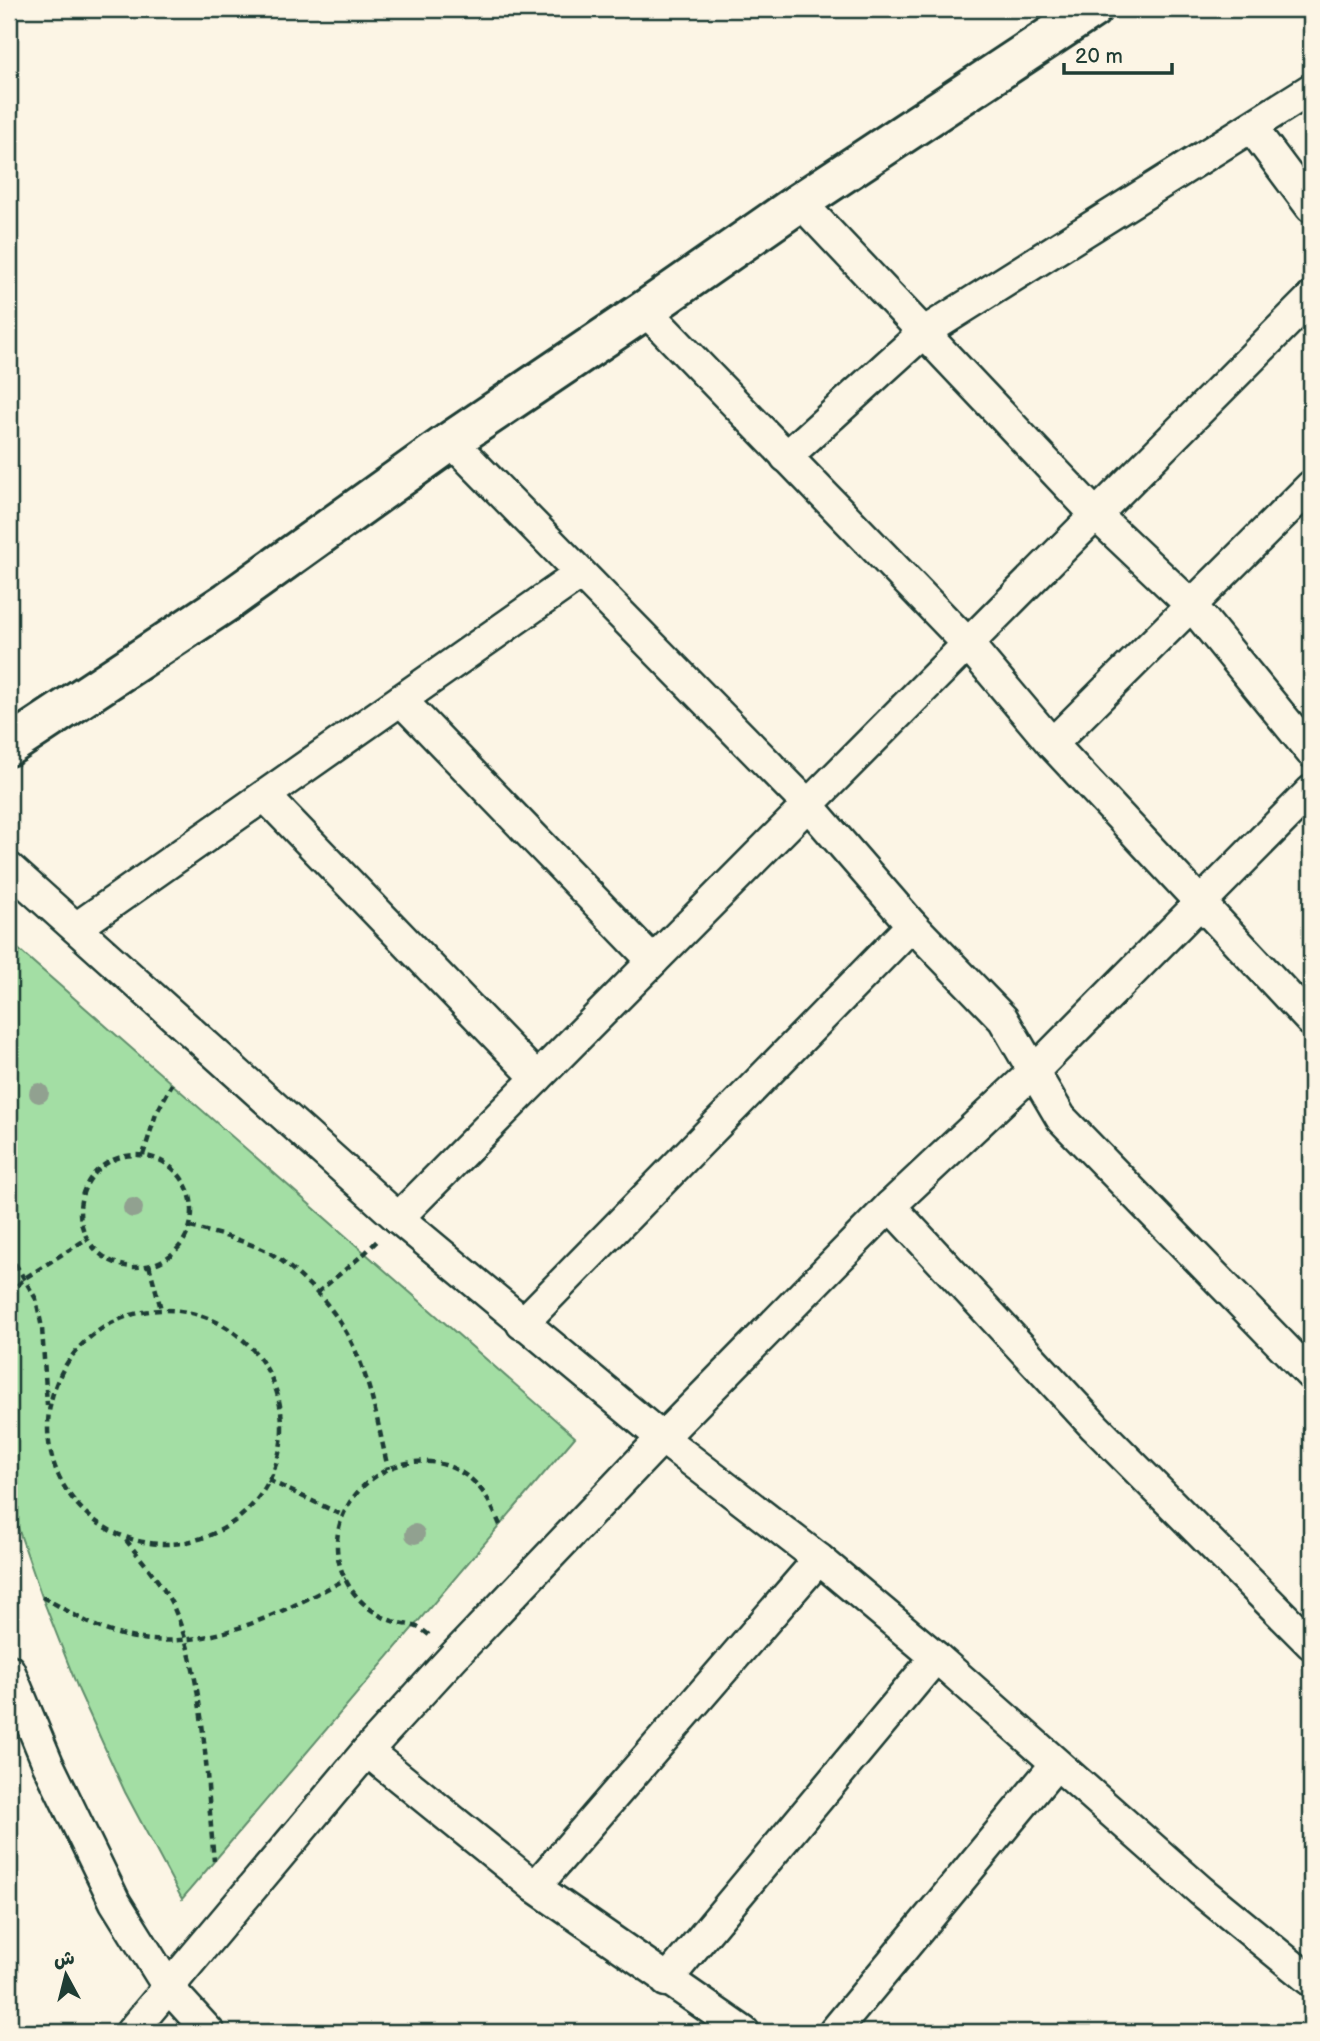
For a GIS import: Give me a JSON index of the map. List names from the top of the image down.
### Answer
{
  "scale_bar": "20 m",
  "north": "top"
}
